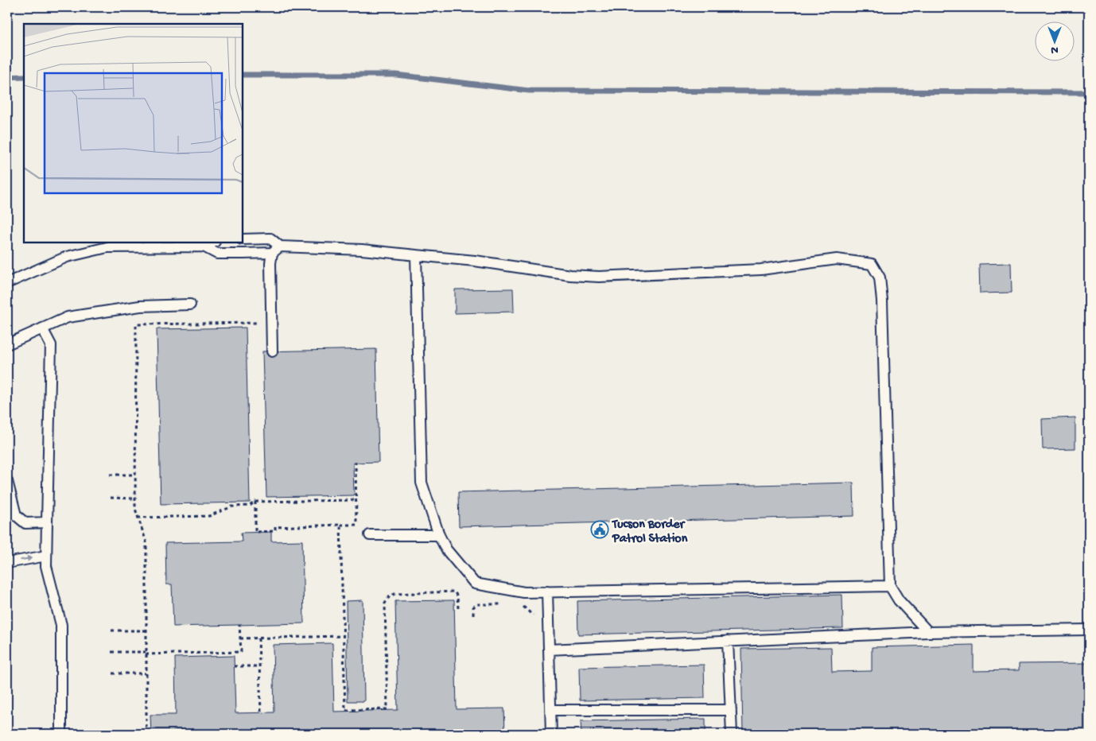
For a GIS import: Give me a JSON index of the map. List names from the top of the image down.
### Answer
{
  "places": {
    "public building": ["Tucson Border Patrol Station"]
  },
  "north": "bottom"
}
